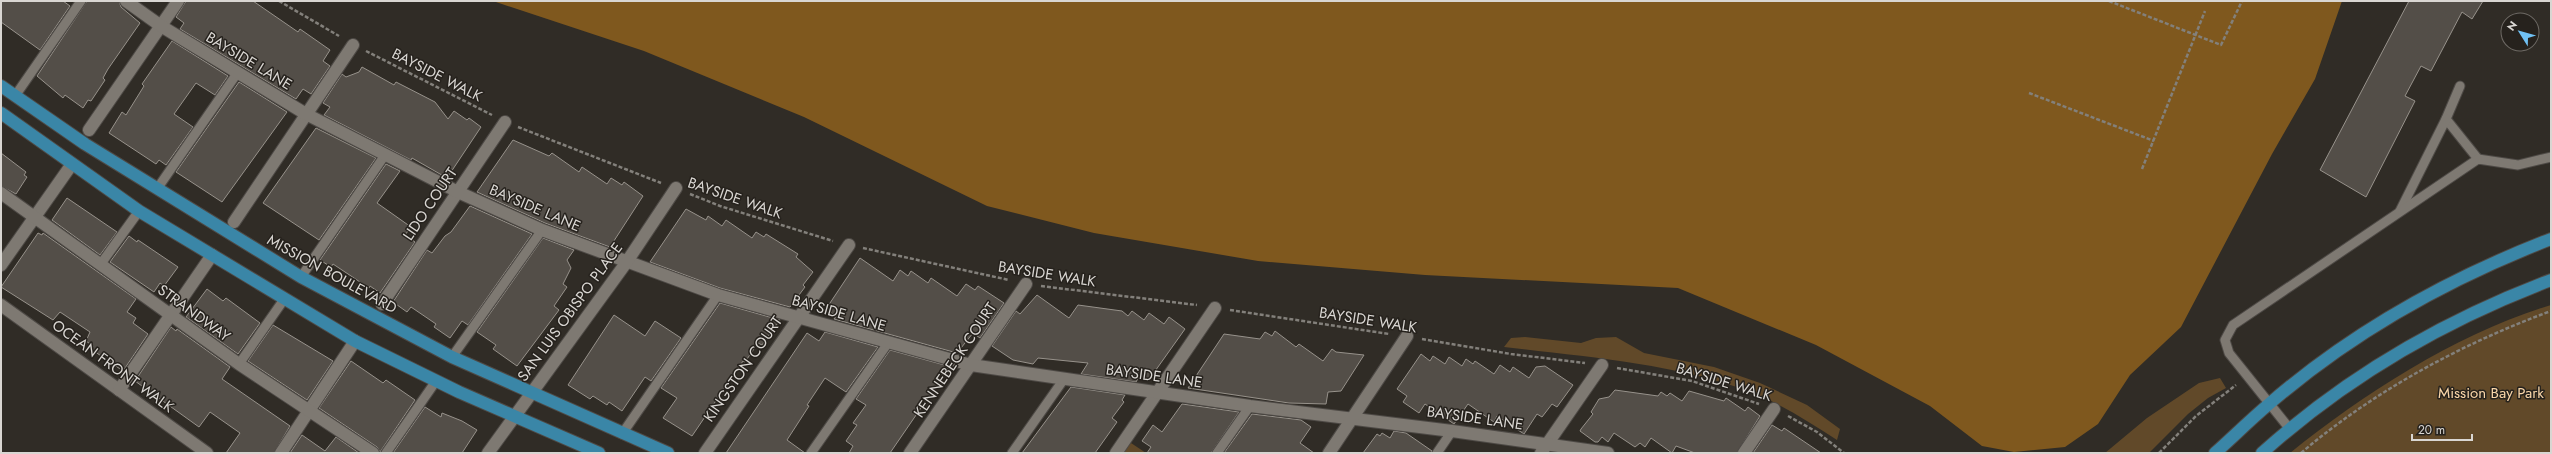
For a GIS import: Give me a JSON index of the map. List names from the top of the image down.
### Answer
{
  "streets": {
    "main road": ["MISSION BOULEVARD"],
    "street": [
      "BAYSIDE LANE",
      "LIDO COURT",
      "SAN LUIS OBISPO PLACE",
      "STRANDWAY",
      "KENNEBECK COURT",
      "OCEAN FRONT WALK",
      "KINGSTON COURT"
    ],
    "path": ["BAYSIDE WALK"]
  },
  "crossings": [
    ["BAYSIDE LANE", "LIDO COURT"],
    ["BAYSIDE LANE", "SAN LUIS OBISPO PLACE"],
    ["BAYSIDE LANE", "KENNEBECK COURT"],
    ["BAYSIDE LANE", "KINGSTON COURT"],
    ["BAYSIDE WALK", "LIDO COURT"],
    ["BAYSIDE WALK", "SAN LUIS OBISPO PLACE"],
    ["BAYSIDE WALK", "KENNEBECK COURT"],
    ["BAYSIDE WALK", "KINGSTON COURT"],
    ["MISSION BOULEVARD", "SAN LUIS OBISPO PLACE"]
  ],
  "parks": ["Mission Bay Park"],
  "scale_bar": "20 m",
  "north": "top left"
}
